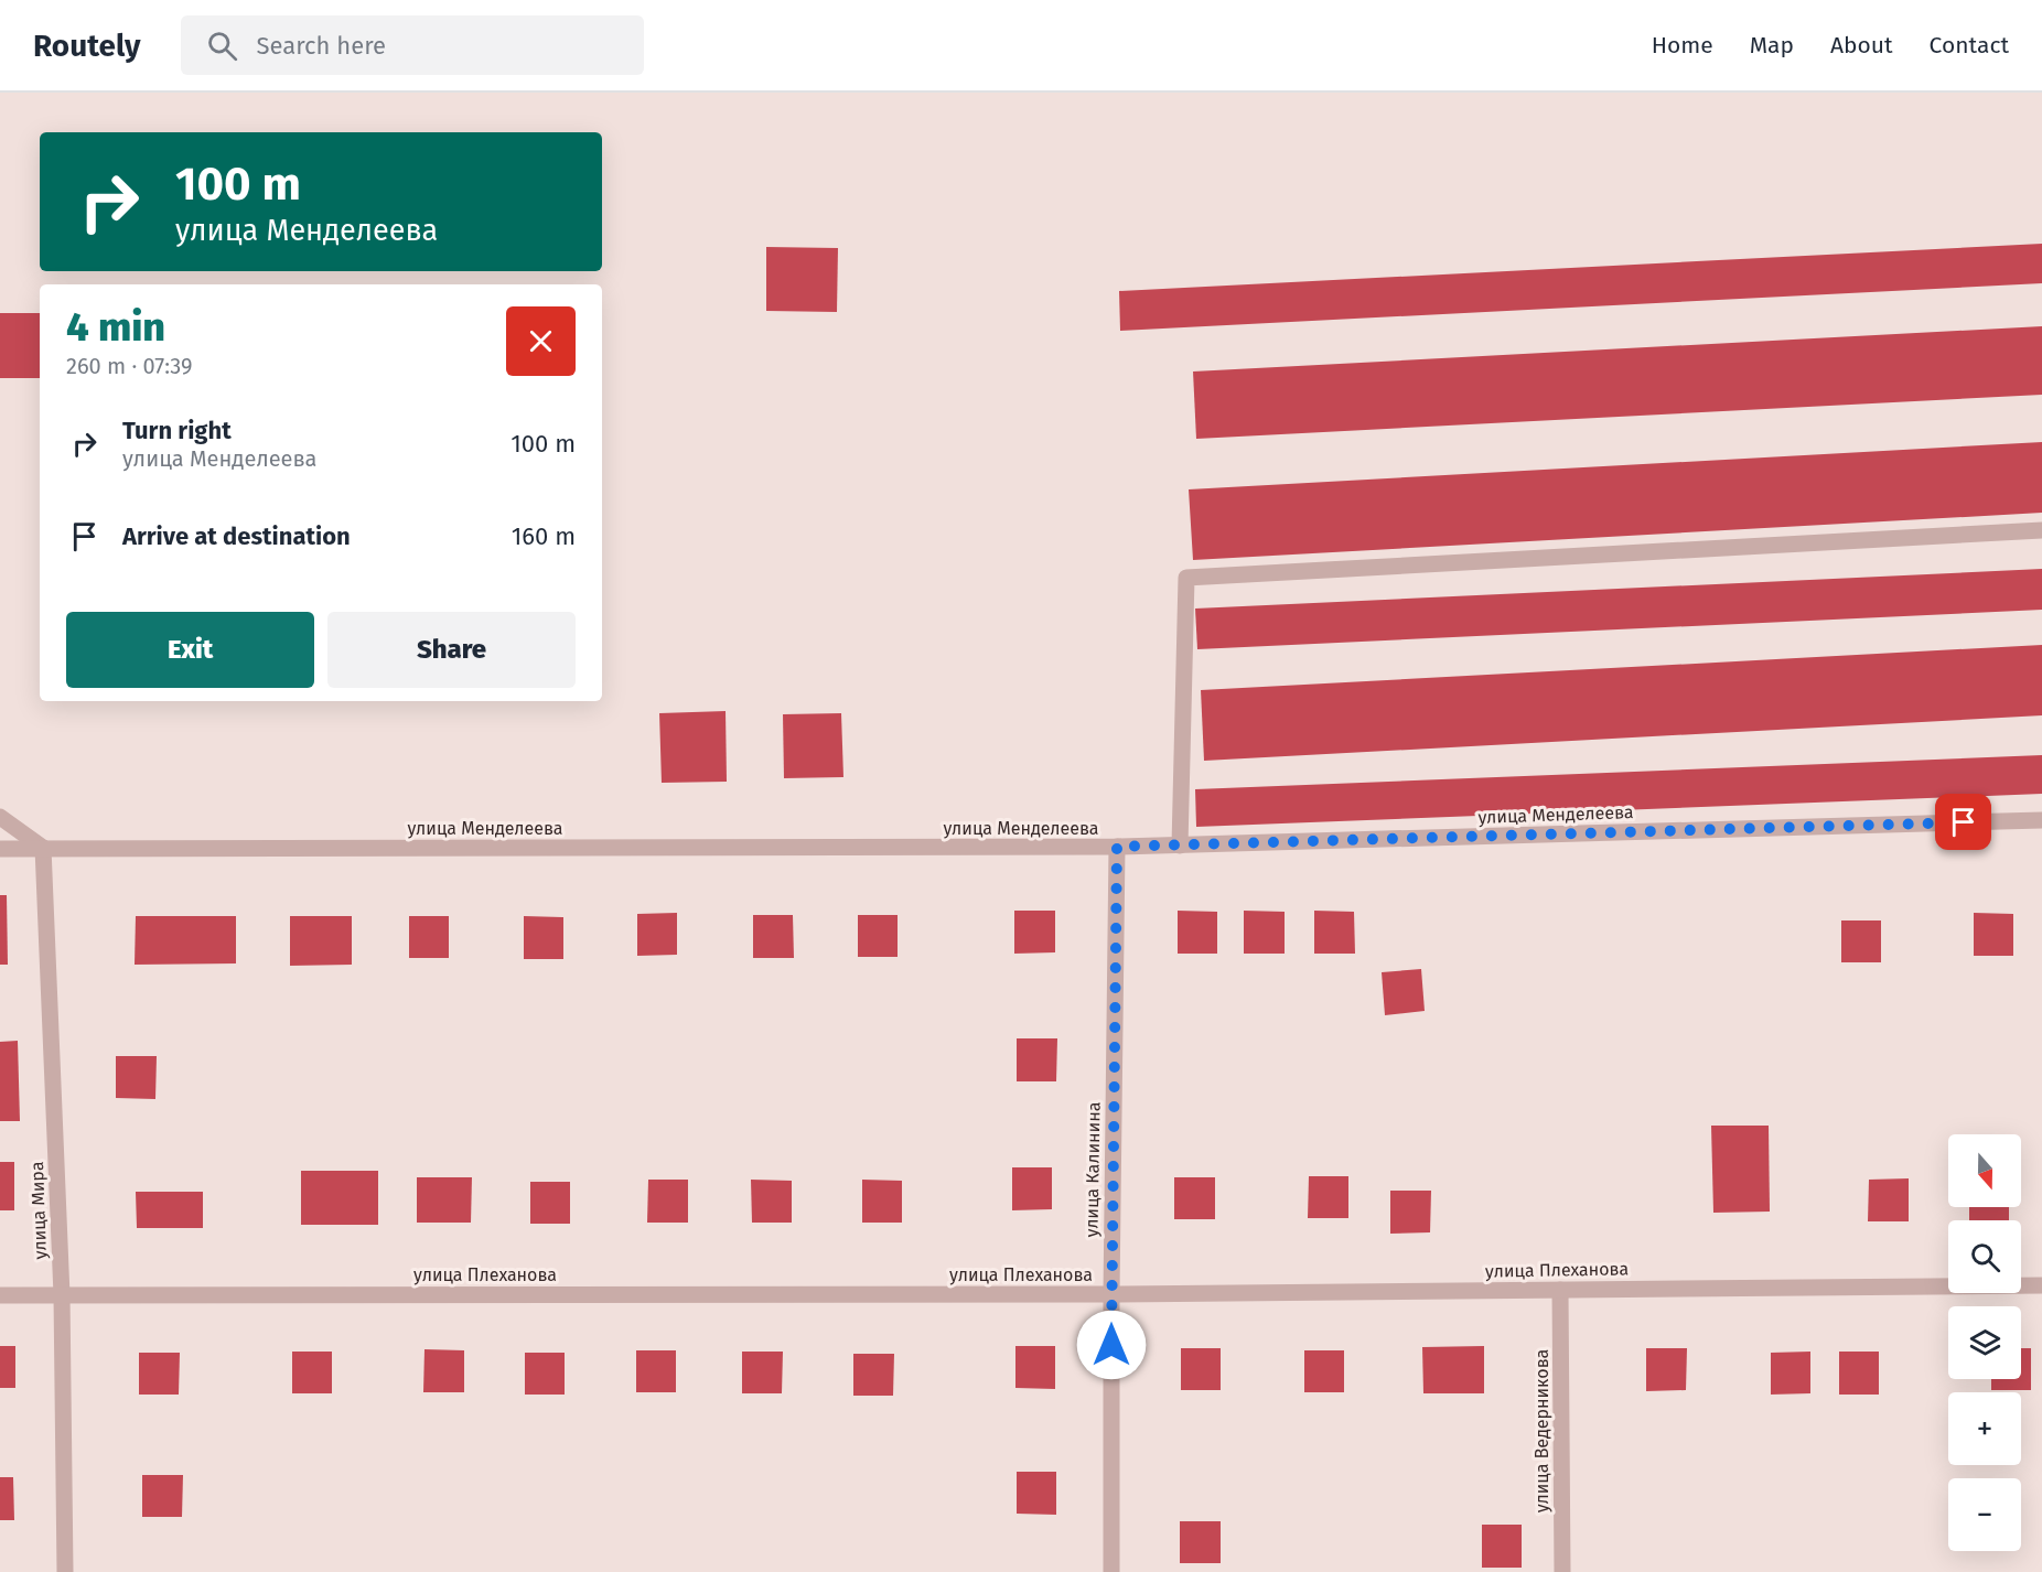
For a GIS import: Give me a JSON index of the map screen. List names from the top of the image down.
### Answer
{
  "streets": {
    "street": [
      "улица Менделеева",
      "улица Калинина",
      "улица Мира",
      "улица Плеханова",
      "улица Ведерникова"
    ]
  },
  "crossings": [
    ["улица Менделеева", "улица Калинина"],
    ["улица Менделеева", "улица Мира"],
    ["улица Калинина", "улица Плеханова"],
    ["улица Мира", "улица Плеханова"],
    ["улица Плеханова", "улица Ведерникова"]
  ],
  "north": "bottom",
  "page": {
    "header": "Routely",
    "search": "Search here",
    "nav": [
      "Home",
      "Map",
      "About",
      "Contact"
    ],
    "turn": ["100 m", "улица Менделеева"],
    "heading": ["4 min", "260 m · 07:39"],
    "list": [
      {
        "name": "Turn right",
        "note": "улица Менделеева",
        "value": "100 m"
      },
      {
        "name": "Arrive at destination",
        "value": "160 m"
      }
    ],
    "buttons": ["Exit", "Share"],
    "map_buttons": ["+", "−"]
  }
}
